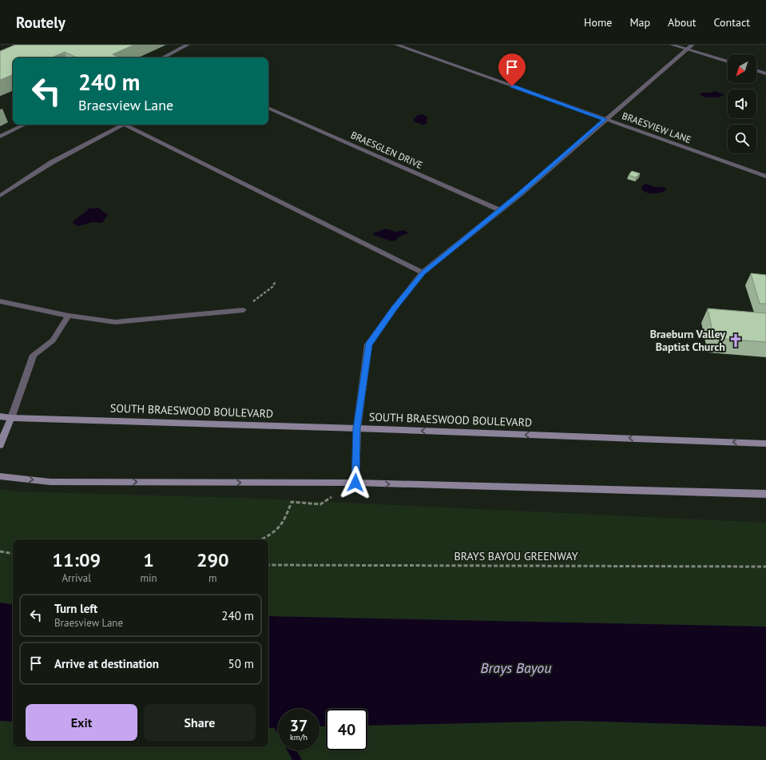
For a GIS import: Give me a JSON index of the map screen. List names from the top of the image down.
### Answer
{
  "streets": {
    "main road": ["SOUTH BRAESWOOD BOULEVARD"],
    "street": ["BRAESVIEW LANE", "BRAESGLEN DRIVE"],
    "path": ["BRAYS BAYOU GREENWAY"]
  },
  "water": ["Brays Bayou"],
  "places": {
    "church": ["Braeburn Valley Baptist Church"]
  },
  "north": "bottom left",
  "page": {
    "header": "Routely",
    "nav": [
      "Home",
      "Map",
      "About",
      "Contact"
    ],
    "turn": ["240 m", "Braesview Lane"],
    "eta": [
      "11:09",
      "Arrival",
      "1",
      "min",
      "290",
      "m"
    ],
    "list": [
      {
        "name": "Turn left",
        "note": "Braesview Lane",
        "value": "240 m"
      },
      {
        "name": "Arrive at destination",
        "value": "50 m"
      }
    ],
    "buttons": ["Exit", "Share"],
    "speed": "37 km/h",
    "limit": "40"
  }
}
